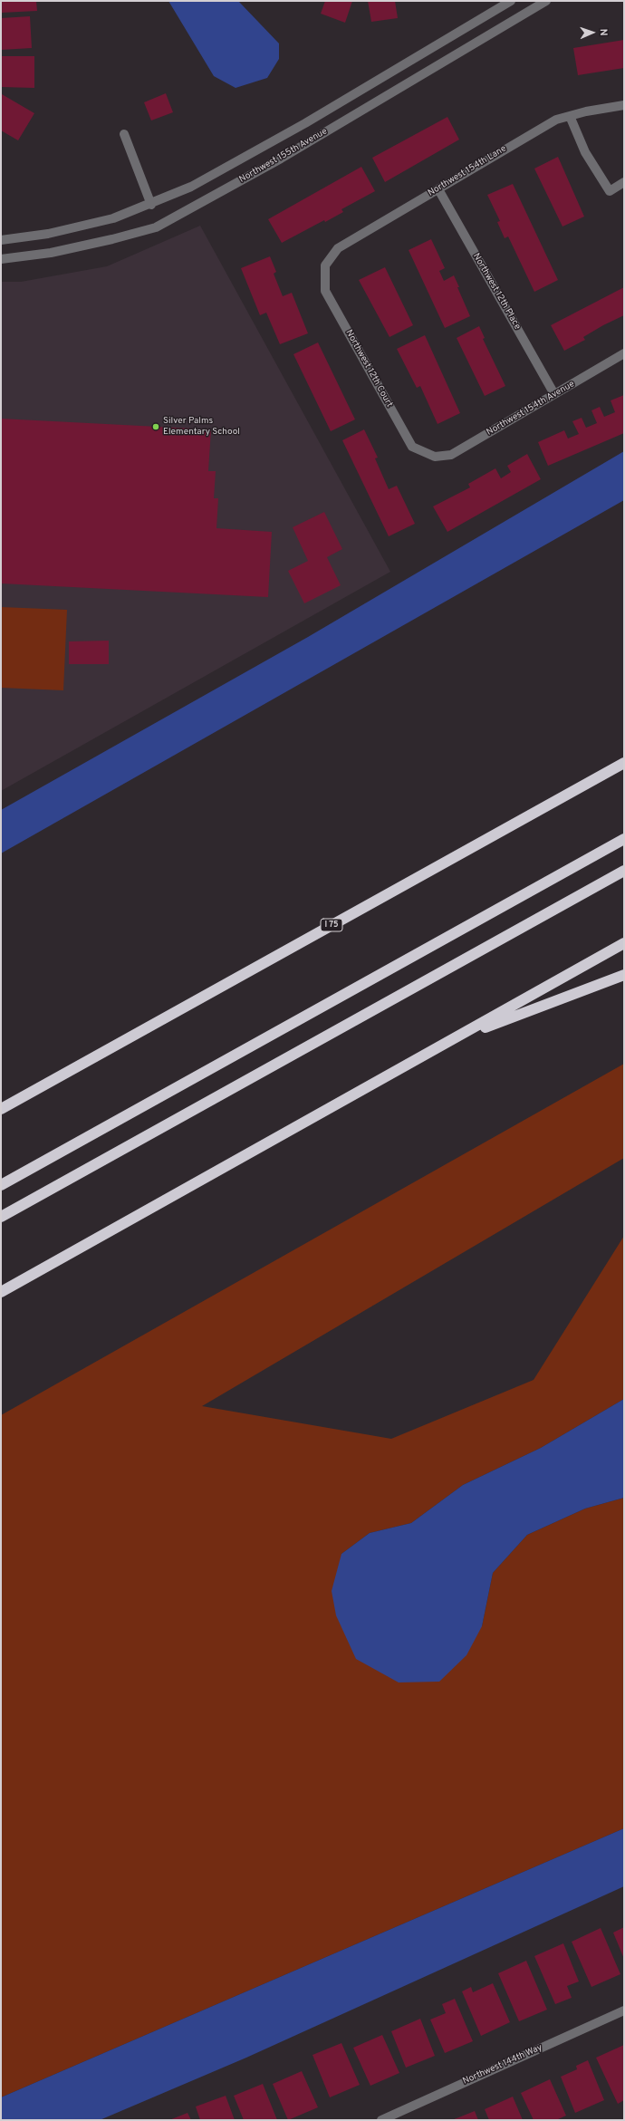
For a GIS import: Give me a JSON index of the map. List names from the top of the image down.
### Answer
{
  "streets": {
    "highway": ["I 75"],
    "street": [
      "Northwest 155th Avenue",
      "Northwest 154th Lane",
      "Northwest 12th Place",
      "Northwest 12th Court",
      "Northwest 154th Avenue",
      "Northwest 144th Way"
    ]
  },
  "crossings": [
    ["Northwest 154th Lane", "Northwest 12th Place"],
    ["Northwest 154th Lane", "Northwest 12th Court"],
    ["Northwest 12th Place", "Northwest 154th Avenue"],
    ["Northwest 12th Court", "Northwest 154th Avenue"]
  ],
  "places": ["Silver Palms Elementary School"],
  "north": "right"
}
